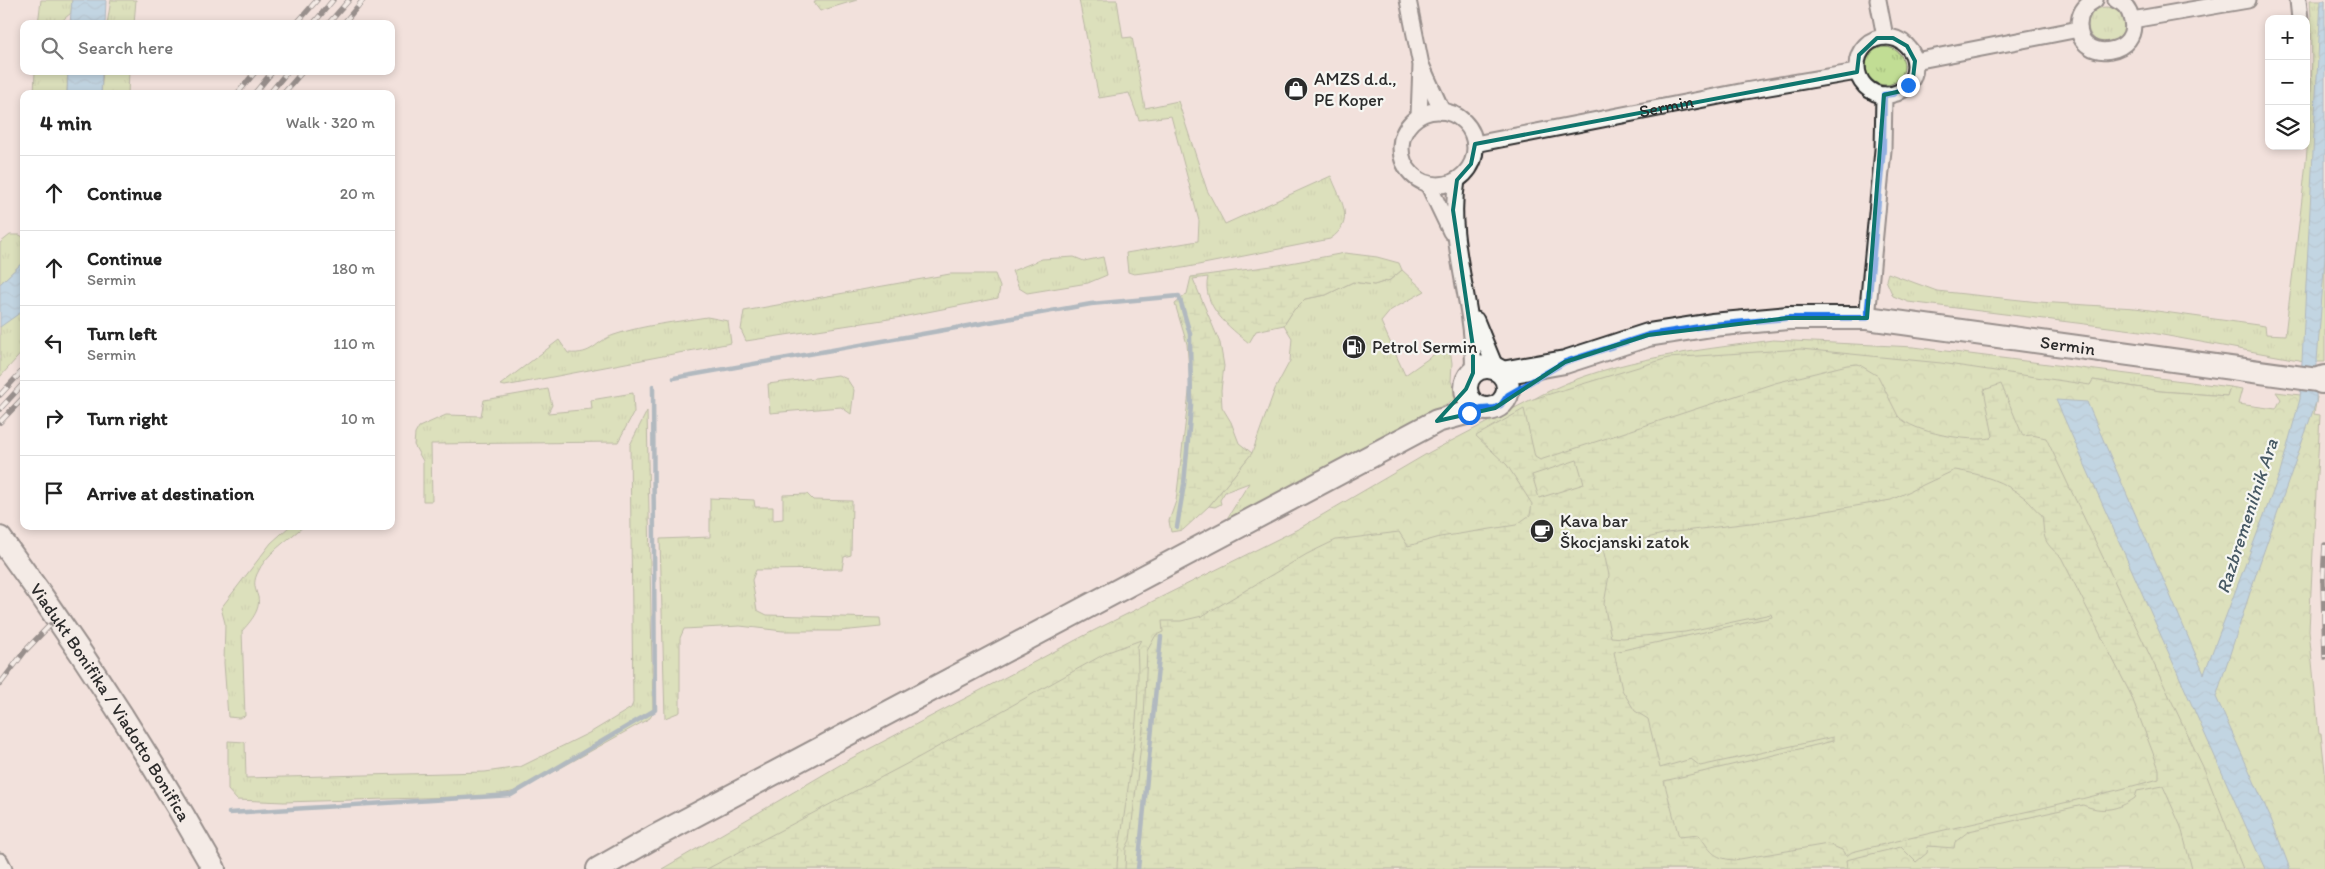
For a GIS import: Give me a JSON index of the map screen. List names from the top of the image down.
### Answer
{
  "streets": {
    "main road": ["Sermin", "Viadukt Bonifika / Viadotto Bonifica"]
  },
  "water": ["Razbremenilnik Ara"],
  "places": {
    "shop": ["AMZS d.d., PE Koper"],
    "fuel station": ["Petrol Sermin"],
    "cafe": ["Kava bar Škocjanski zatok"]
  },
  "page": {
    "map_buttons": ["+", "−"],
    "search": "Search here",
    "heading": ["4 min", "Walk · 320 m"],
    "list": [
      ["Continue", "20 m"],
      ["Continue", "Sermin", "180 m"],
      ["Turn left", "Sermin", "110 m"],
      ["Turn right", "10 m"],
      "Arrive at destination"
    ]
  }
}
